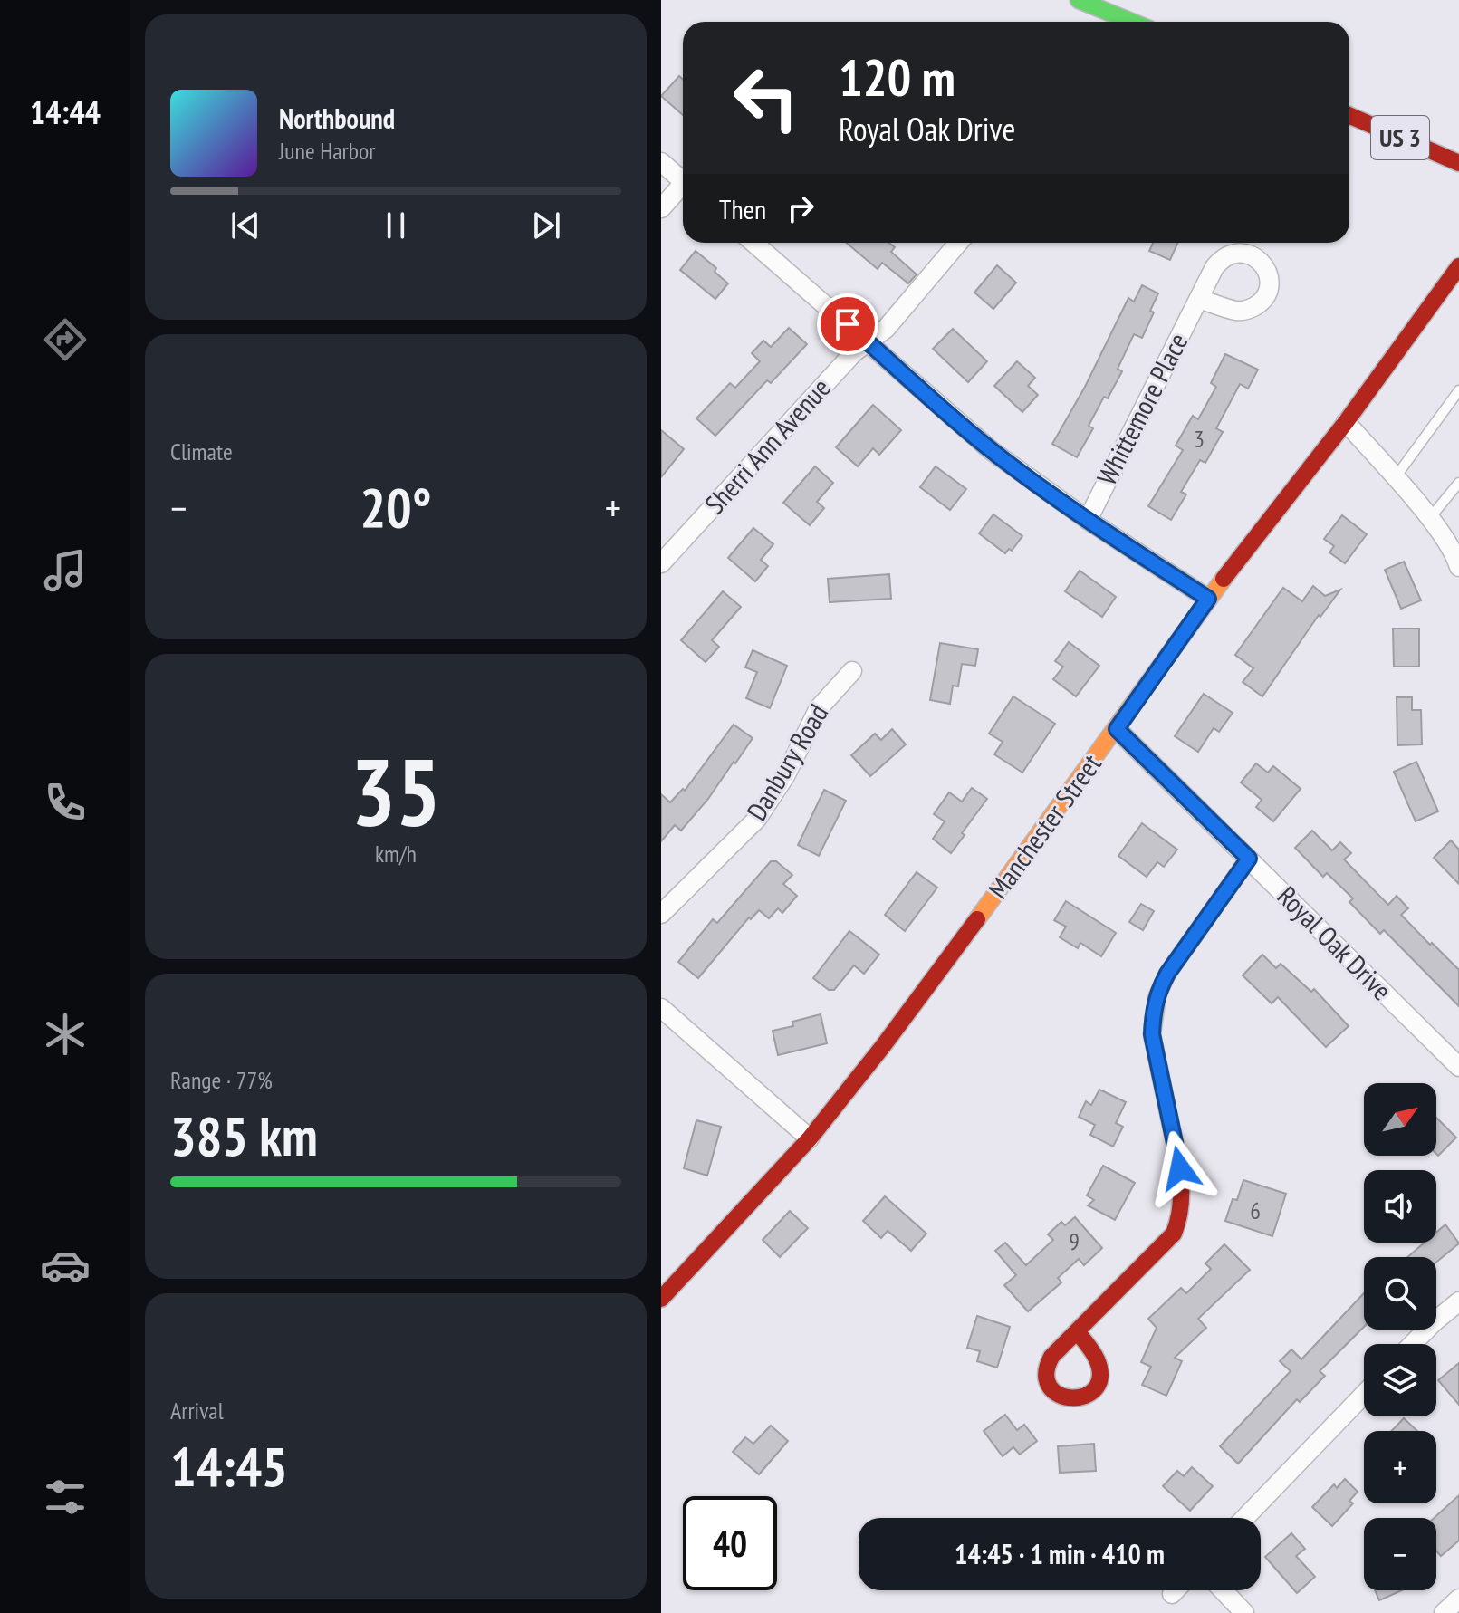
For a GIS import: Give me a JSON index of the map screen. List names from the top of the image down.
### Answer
{
  "streets": {
    "street": [
      "US 3",
      "Whittemore Place",
      "Sherri Ann Avenue",
      "Danbury Road",
      "Manchester Street",
      "Royal Oak Drive"
    ]
  },
  "crossings": [
    ["Manchester Street", "Royal Oak Drive"]
  ],
  "house_numbers": ["3", "6", "9"],
  "north": "top right",
  "page": {
    "tabs": "14:44",
    "turn": ["120 m", "Royal Oak Drive"],
    "song": ["Northbound", "June Harbor"],
    "then": "Then",
    "tile": [
      "Climate",
      ["35", "km/h"],
      ["Range · 77%", "385 km"],
      ["Arrival", "14:45"]
    ],
    "heat": ["−", "20°", "+"],
    "map_buttons": ["+", "−"],
    "limit": "40",
    "trip": "14:45 · 1 min · 410 m"
  }
}
